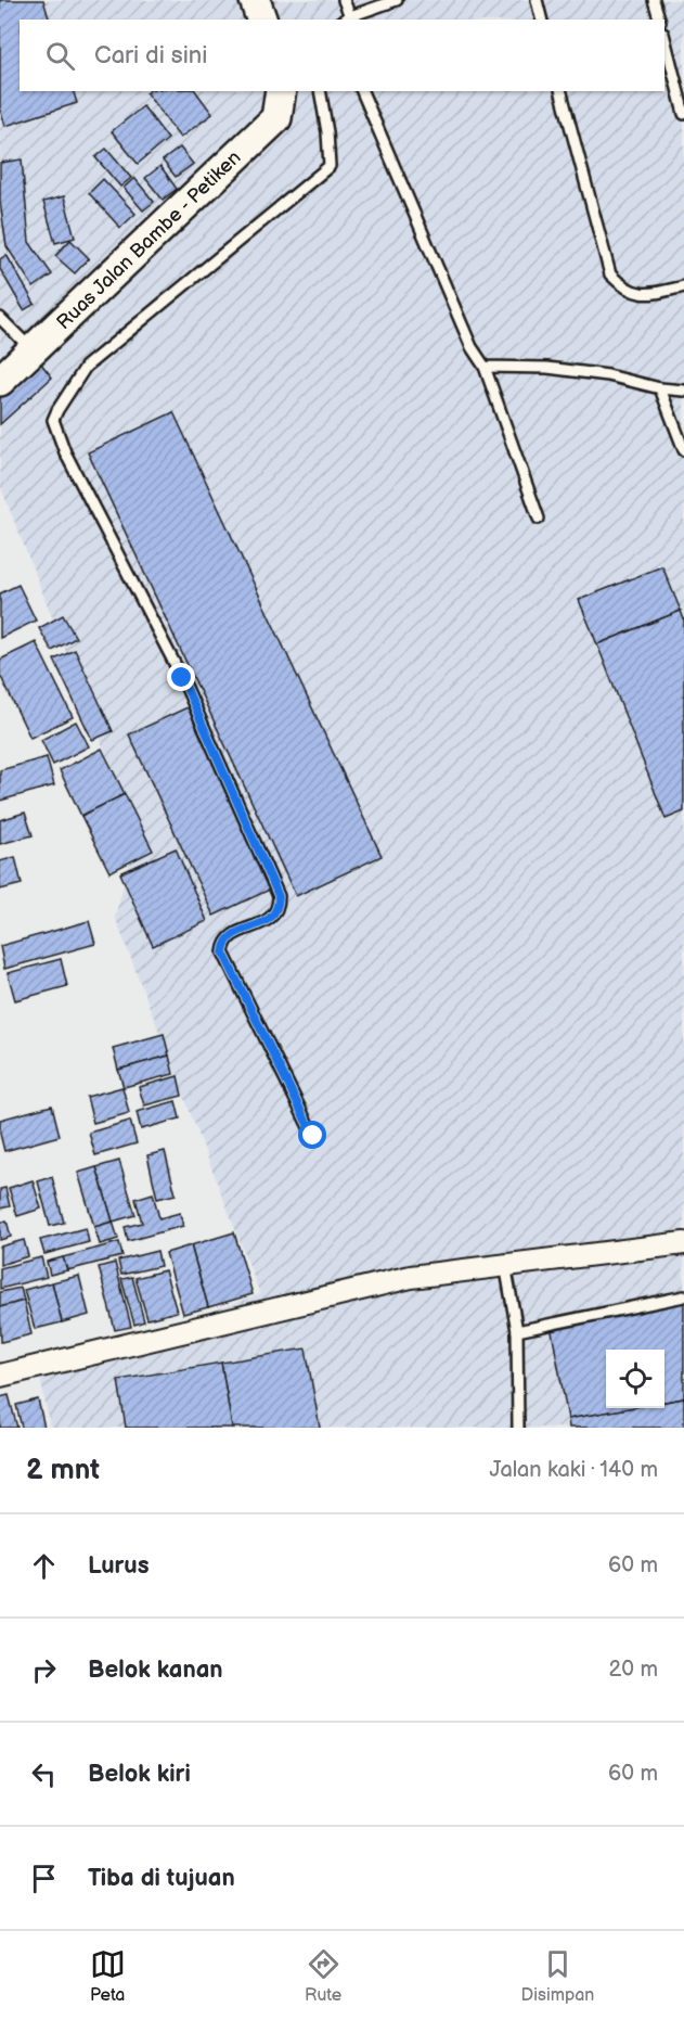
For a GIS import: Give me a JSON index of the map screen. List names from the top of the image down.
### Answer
{
  "streets": {
    "main road": ["Ruas Jalan Bambe - Petiken"]
  },
  "page": {
    "search": "Cari di sini",
    "heading": ["2 mnt", "Jalan kaki · 140 m"],
    "list": [
      ["Lurus", "60 m"],
      ["Belok kanan", "20 m"],
      ["Belok kiri", "60 m"],
      "Tiba di tujuan"
    ],
    "nav": ["Peta", "Rute", "Disimpan"]
  }
}
